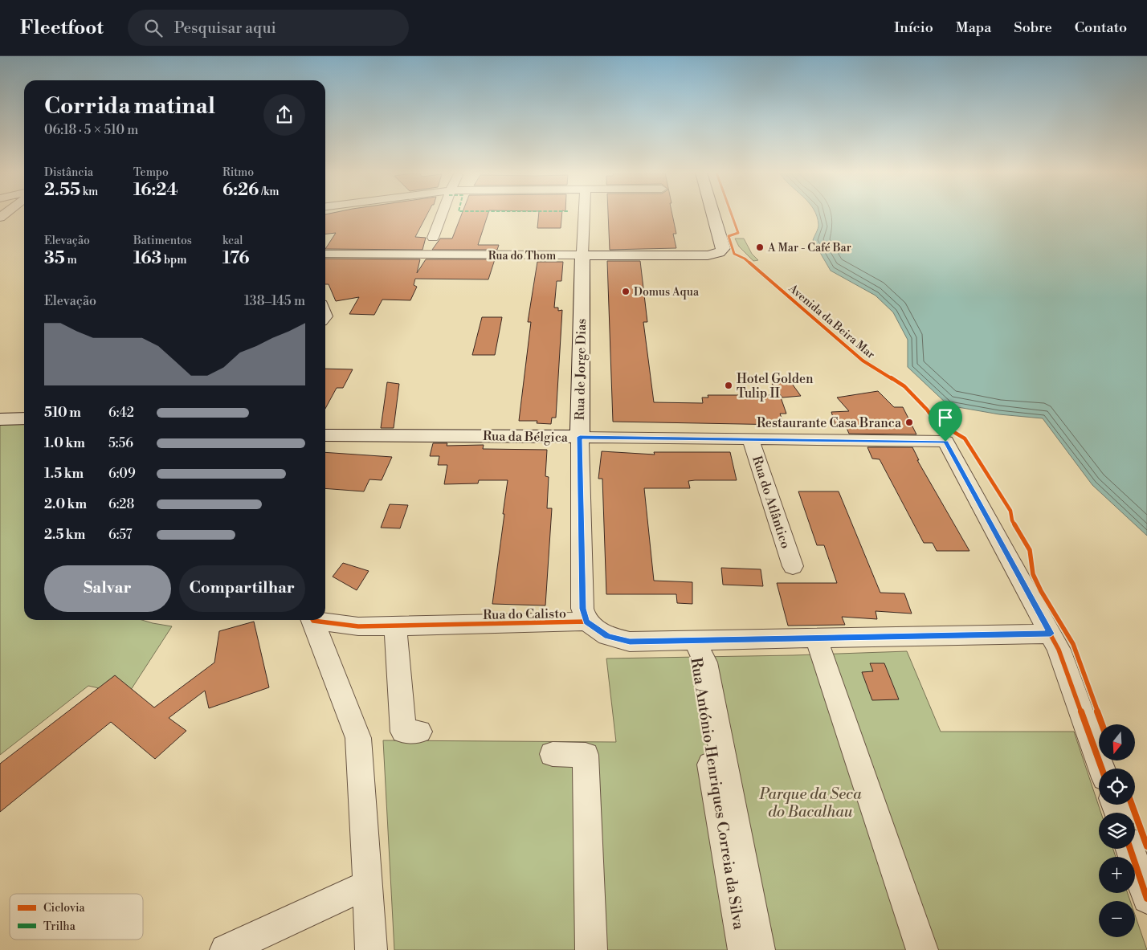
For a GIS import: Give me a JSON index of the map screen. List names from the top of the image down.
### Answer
{
  "streets": {
    "main road": ["Rua do Thom", "Rua de Jorge Dias", "Rua da Bélgica"],
    "street": ["Rua do Atlântico", "Rua do Calisto", "Rua António Henriques Correia da Silva"],
    "cycle path": ["Avenida da Beira Mar"]
  },
  "crossings": [
    ["Rua do Thom", "Rua de Jorge Dias"],
    ["Rua de Jorge Dias", "Rua da Bélgica"],
    ["Rua de Jorge Dias", "Rua do Calisto"],
    ["Rua da Bélgica", "Rua do Atlântico"]
  ],
  "parks": ["Parque da Seca do Bacalhau"],
  "places": [
    "A Mar - Café Bar",
    "Domus Aqua",
    "Hotel Golden Tulip II",
    "Restaurante Casa Branca"
  ],
  "legend": ["Ciclovia", "Trilha"],
  "north": "bottom",
  "page": {
    "header": "Fleetfoot",
    "search": "Pesquisar aqui",
    "nav": [
      "Início",
      "Mapa",
      "Sobre",
      "Contato"
    ],
    "heading": ["Corrida matinal", "06:18 · 5 × 510 m"],
    "stats": [
      ["Distância", "2.55 km"],
      ["Tempo", "16:24"],
      ["Ritmo", "6:26 /km"],
      ["Elevação", "35 m"],
      ["Batimentos", "163 bpm"],
      ["kcal", "176"]
    ],
    "chart": ["Elevação", "138–145 m"],
    "list": [
      {
        "name": "510 m",
        "note": "6:42"
      },
      {
        "name": "1.0 km",
        "note": "5:56"
      },
      {
        "name": "1.5 km",
        "note": "6:09"
      },
      {
        "name": "2.0 km",
        "note": "6:28"
      },
      {
        "name": "2.5 km",
        "note": "6:57"
      }
    ],
    "buttons": ["Salvar", "Compartilhar"],
    "map_buttons": ["+", "−"]
  }
}
